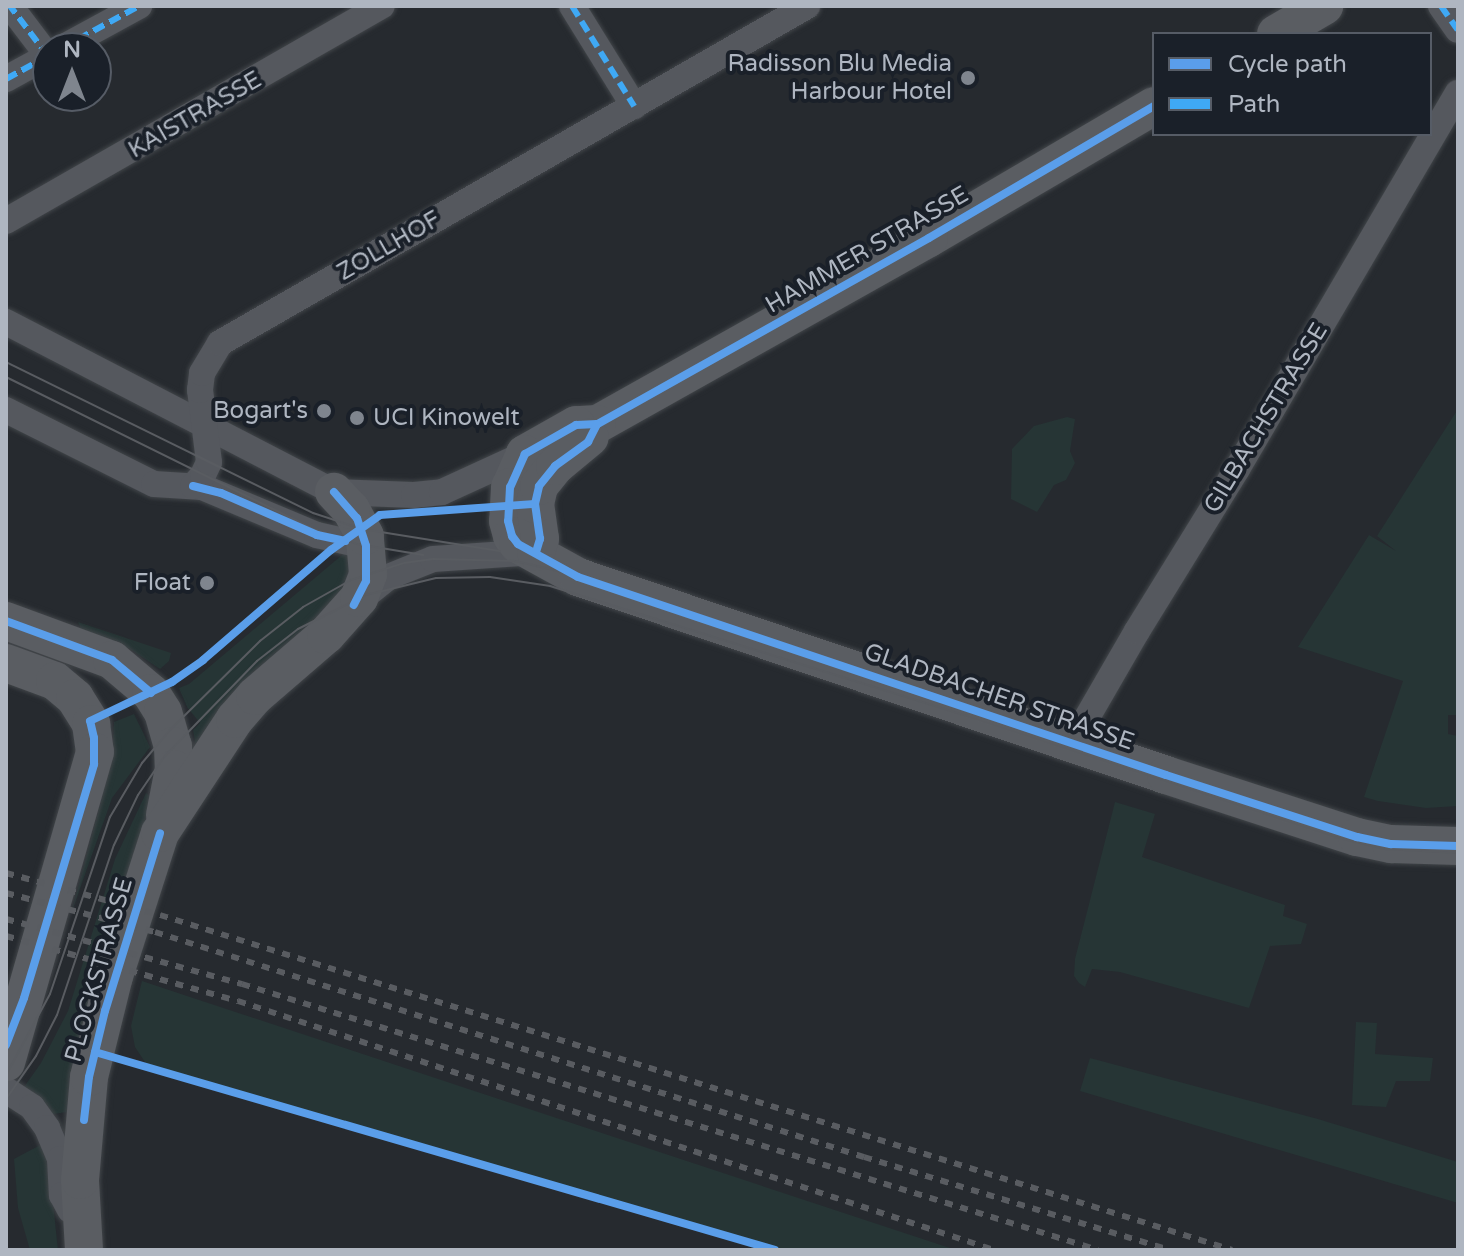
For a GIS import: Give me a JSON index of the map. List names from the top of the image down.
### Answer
{
  "streets": {
    "street": [
      "KAISTRASSE",
      "ZOLLHOF",
      "HAMMER STRASSE",
      "GILBACHSTRASSE",
      "GLADBACHER STRASSE",
      "PLOCKSTRASSE"
    ]
  },
  "crossings": [
    ["HAMMER STRASSE", "GLADBACHER STRASSE"],
    ["GILBACHSTRASSE", "GLADBACHER STRASSE"]
  ],
  "places": [
    "Radisson Blu Media Harbour Hotel",
    "Bogart's",
    "UCI Kinowelt",
    "Float"
  ],
  "legend": ["Cycle path", "Path"],
  "north": "top"
}
